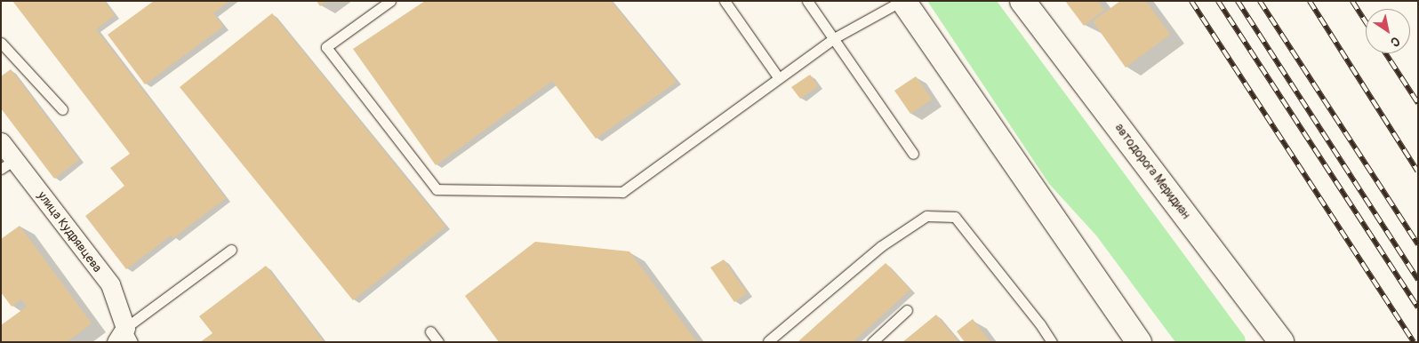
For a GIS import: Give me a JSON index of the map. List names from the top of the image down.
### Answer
{
  "streets": {
    "main road": ["автодорога Меридиан"],
    "street": ["улица Кудрявцева"]
  },
  "north": "bottom right"
}
